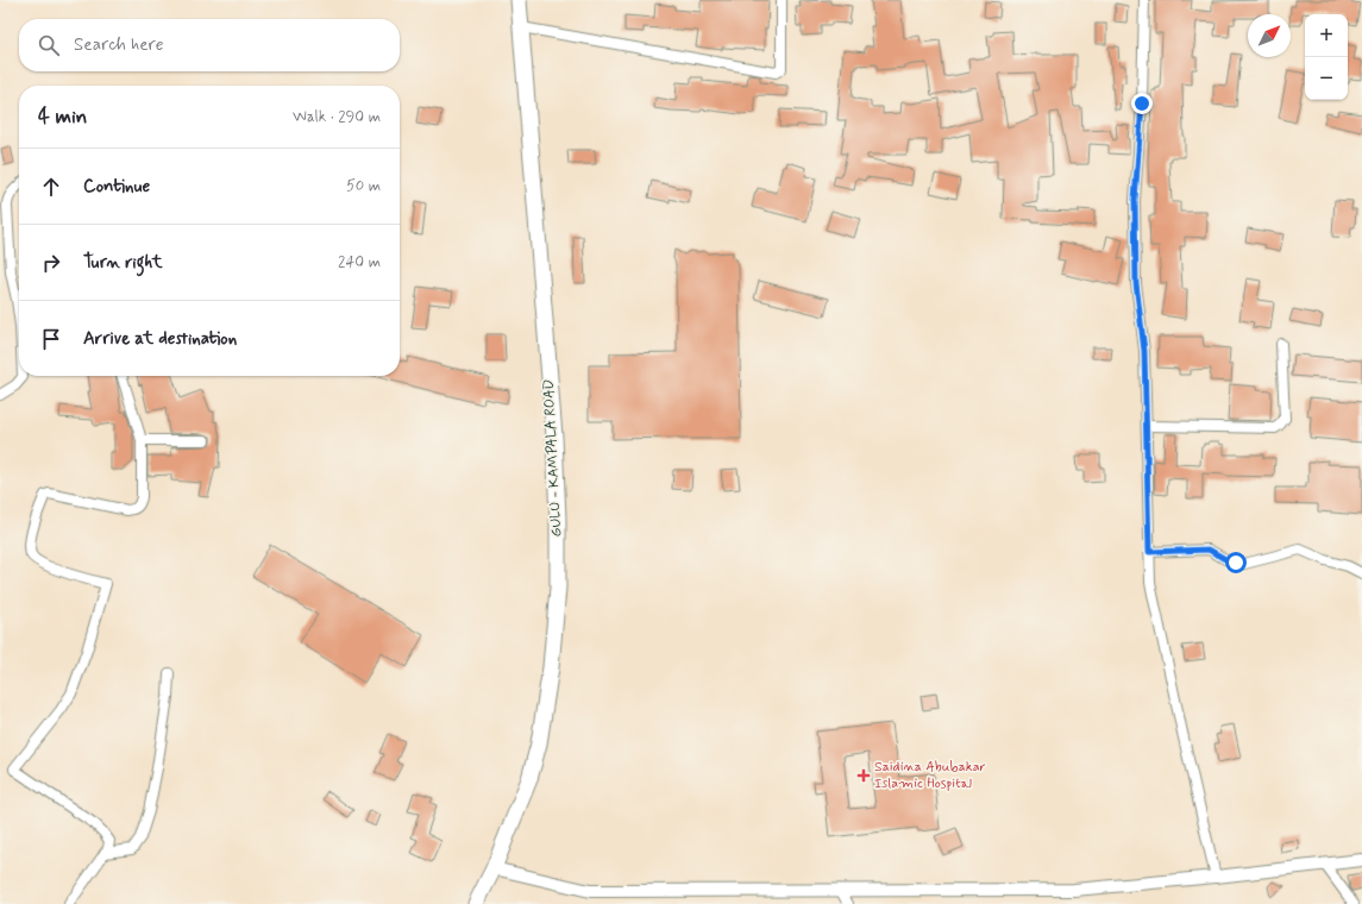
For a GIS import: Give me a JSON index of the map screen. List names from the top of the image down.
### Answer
{
  "streets": {
    "main road": ["GULU - KAMPALA ROAD"]
  },
  "places": {
    "health": ["Saidina Abubakar Islamic Hospital"]
  },
  "north": "top right",
  "page": {
    "map_buttons": ["+", "−"],
    "search": "Search here",
    "heading": ["4 min", "Walk · 290 m"],
    "list": [
      ["Continue", "50 m"],
      ["Turn right", "240 m"],
      "Arrive at destination"
    ]
  }
}
